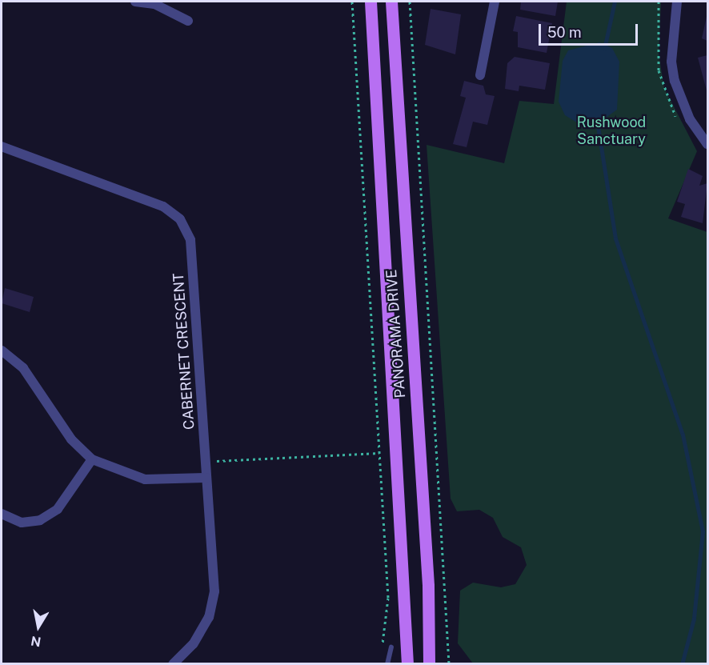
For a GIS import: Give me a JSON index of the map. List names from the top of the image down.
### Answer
{
  "streets": {
    "main road": ["PANORAMA DRIVE"],
    "street": ["CABERNET CRESCENT"]
  },
  "parks": ["Rushwood Sanctuary"],
  "scale_bar": "50 m",
  "north": "bottom"
}
